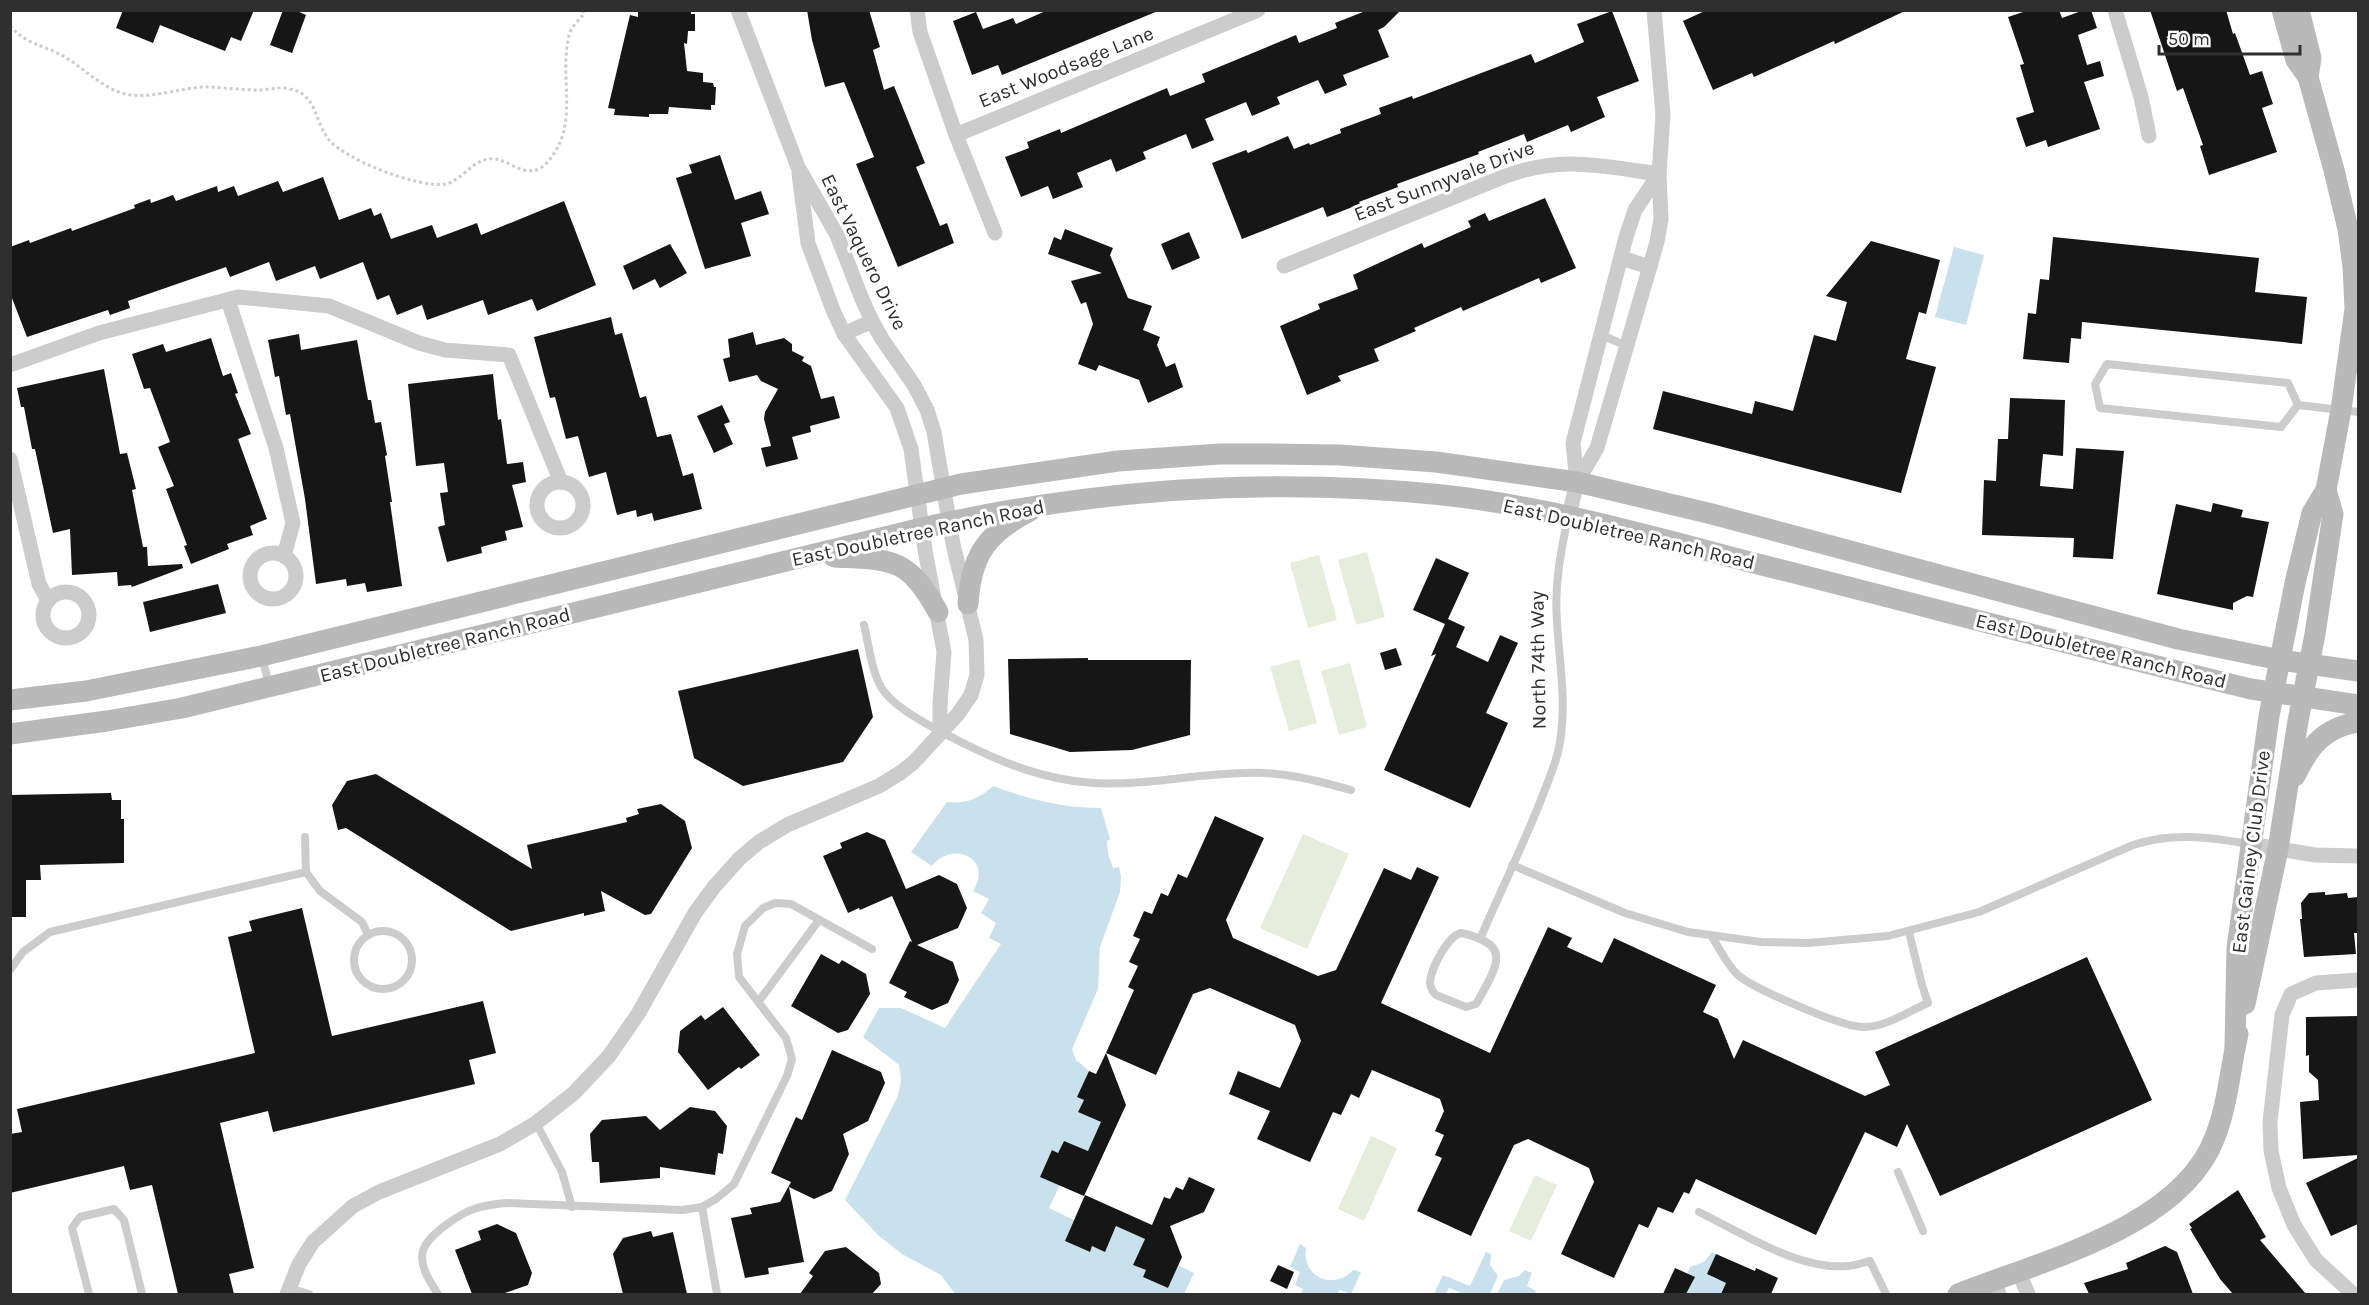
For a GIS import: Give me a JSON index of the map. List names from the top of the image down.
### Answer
{
  "streets": {
    "main road": ["East Doubletree Ranch Road", "East Gainey Club Drive"],
    "street": [
      "East Woodsage Lane",
      "East Sunnyvale Drive",
      "East Vaquero Drive",
      "North 74th Way"
    ]
  },
  "crossings": [
    ["East Sunnyvale Drive", "North 74th Way"],
    ["East Vaquero Drive", "East Doubletree Ranch Road"],
    ["East Doubletree Ranch Road", "North 74th Way"],
    ["East Doubletree Ranch Road", "East Gainey Club Drive"]
  ],
  "scale_bar": "50 m"
}
